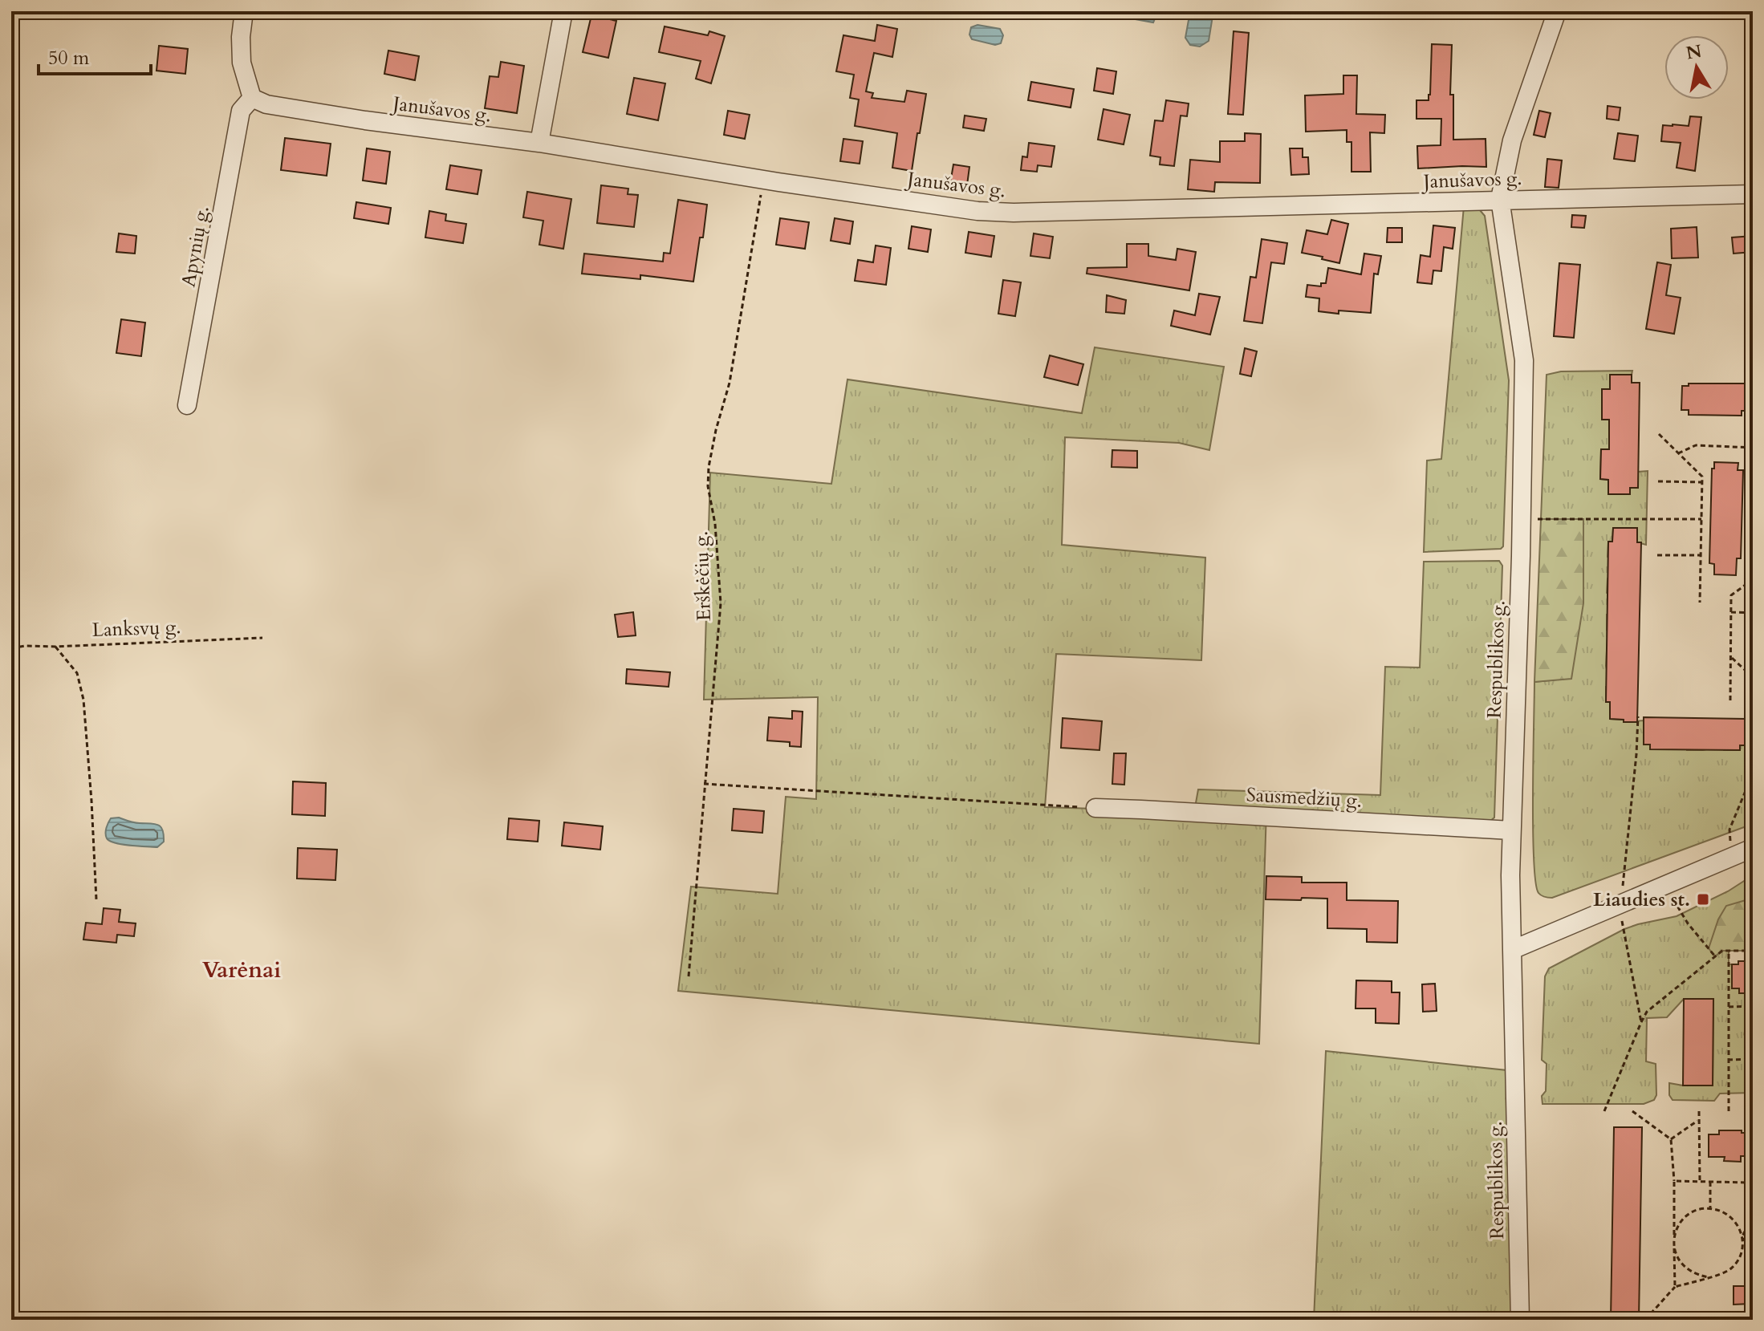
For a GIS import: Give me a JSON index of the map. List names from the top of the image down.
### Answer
{
  "streets": {
    "street": [
      "Janušavos g.",
      "Apynių g.",
      "Respublikos g.",
      "Sausmedžių g."
    ],
    "path": ["Erškėčių g.", "Lanksvų g."]
  },
  "crossings": [
    ["Janušavos g.", "Apynių g."],
    ["Janušavos g.", "Erškėčių g."],
    ["Janušavos g.", "Respublikos g."],
    ["Respublikos g.", "Sausmedžių g."]
  ],
  "districts": ["Varėnai"],
  "places": {
    "transit": ["Liaudies st."]
  },
  "scale_bar": "50 m",
  "north": "top"
}
